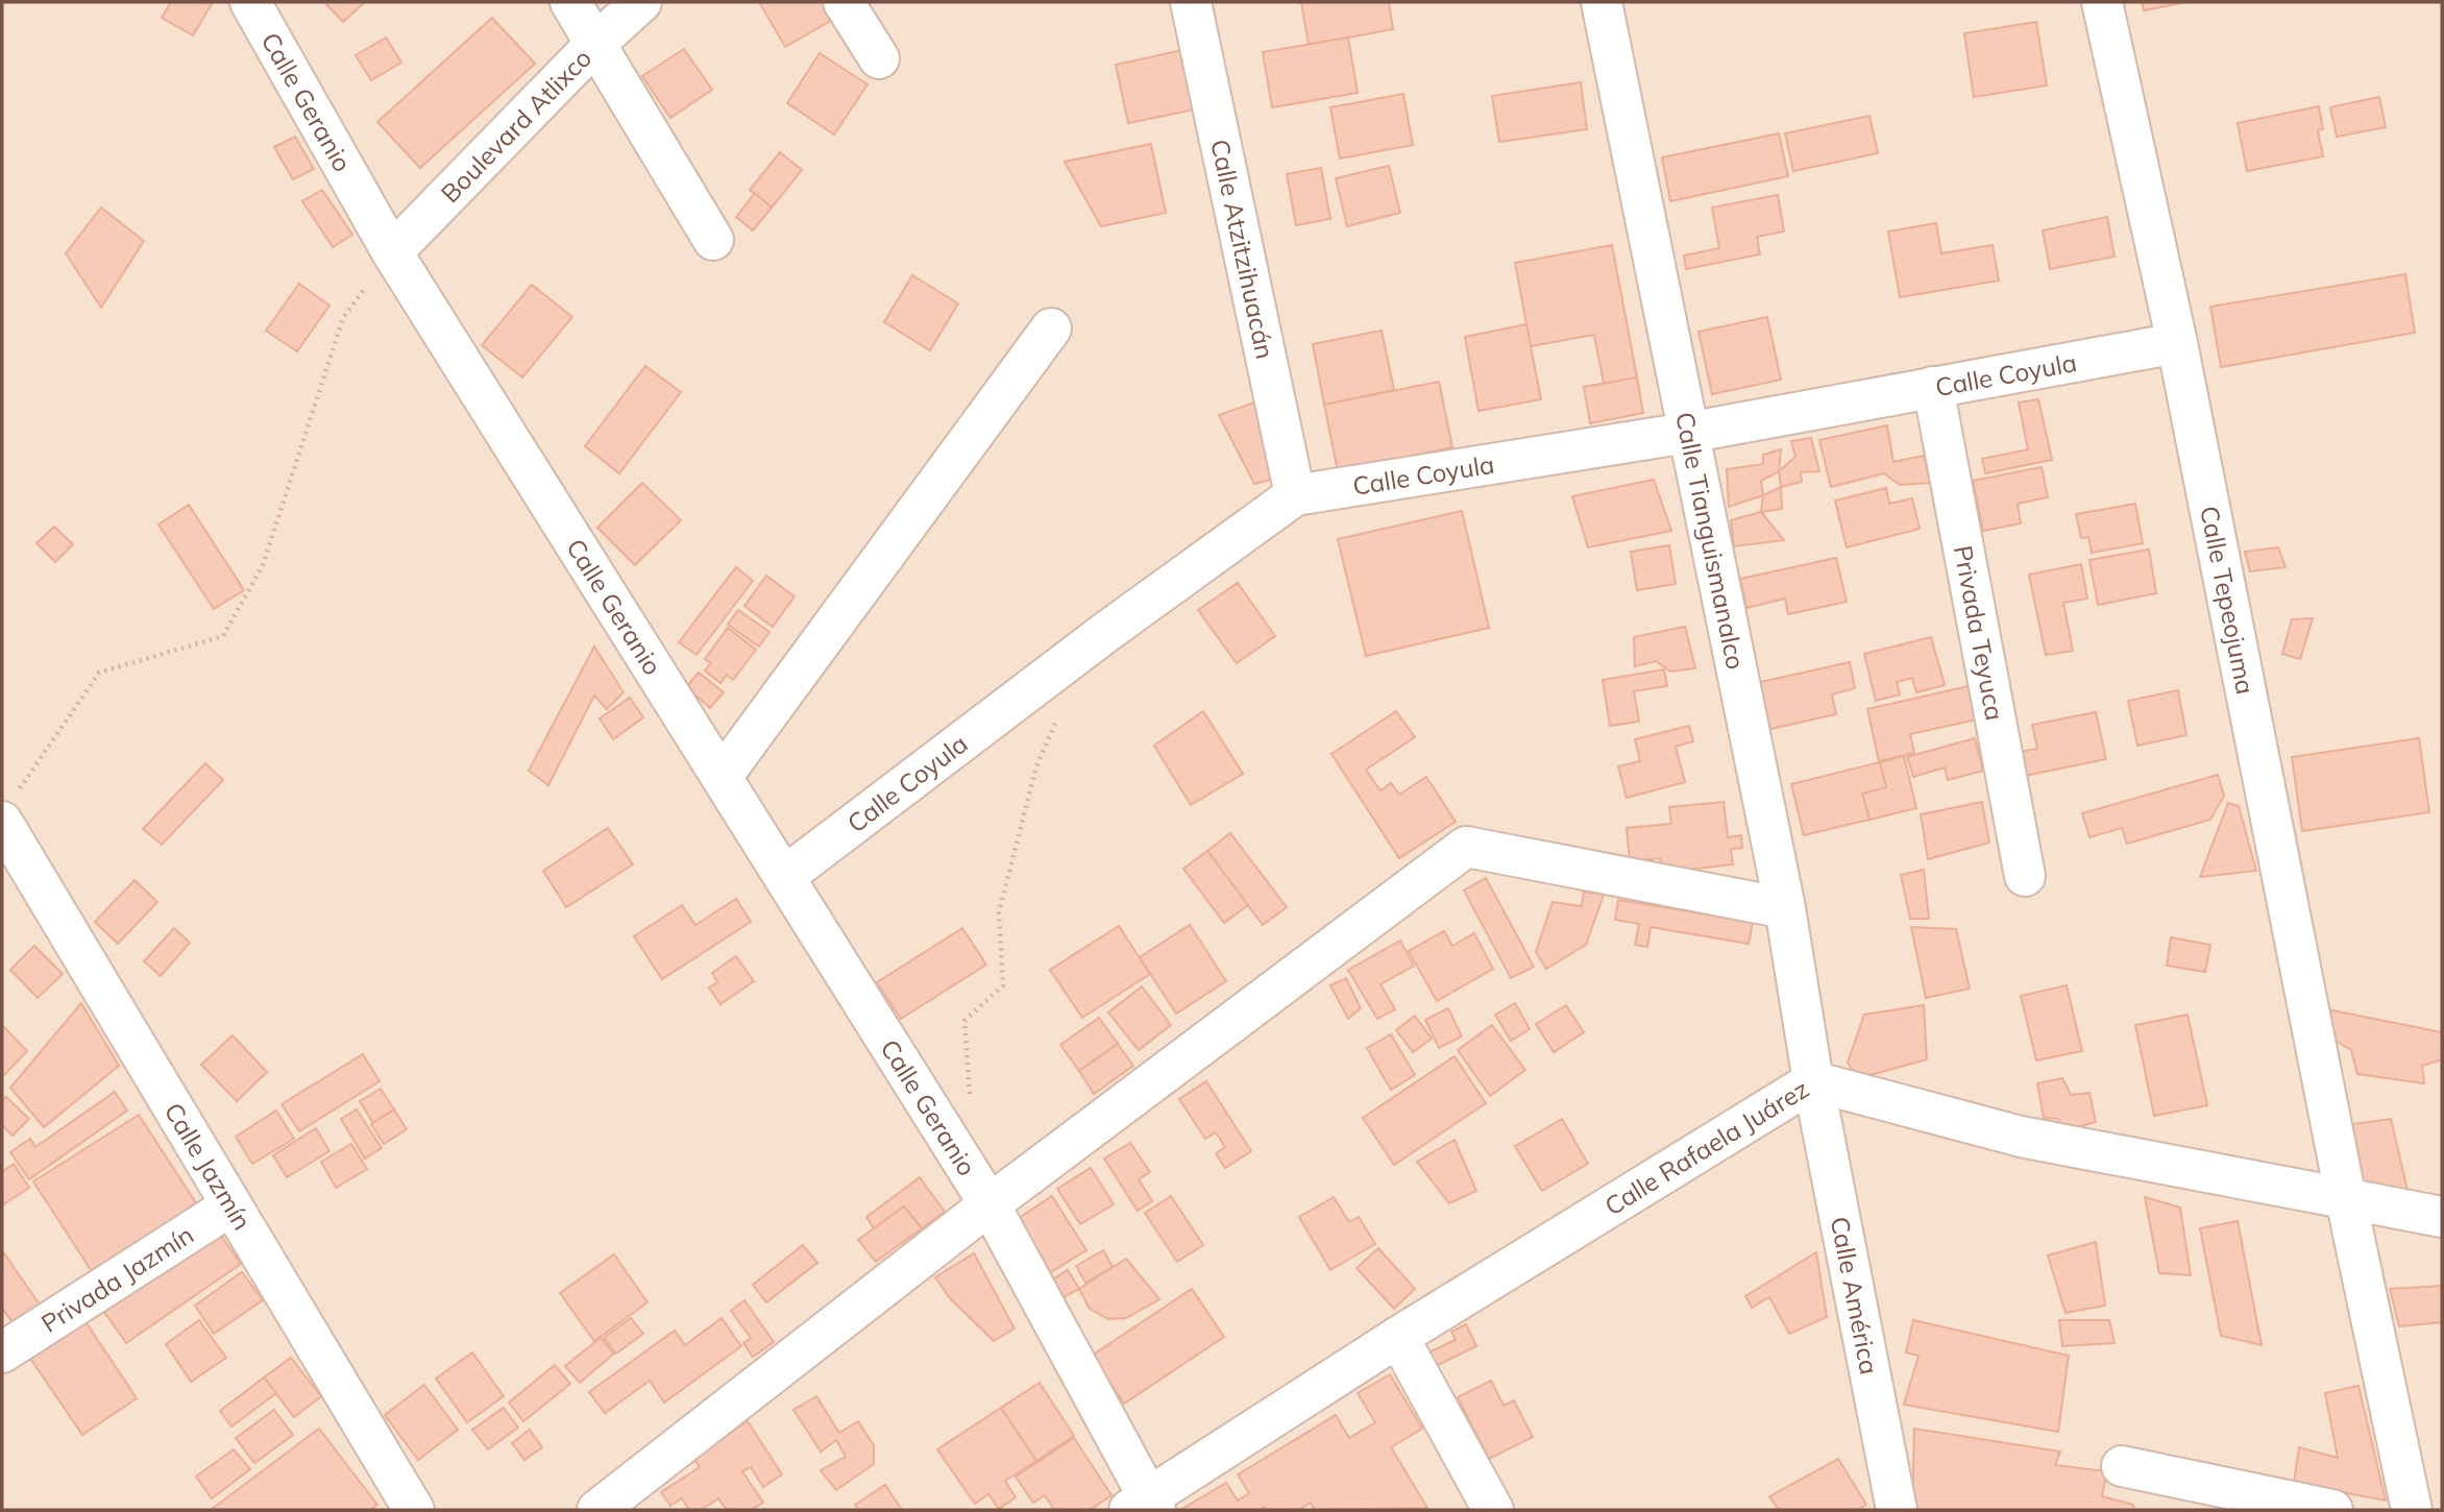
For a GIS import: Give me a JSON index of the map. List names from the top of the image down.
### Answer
{
  "streets": {
    "street": [
      "Calle Geranio",
      "Boulevard Atlixco",
      "Calle Atzitzihuacán",
      "Calle Coyula",
      "Calle Tianguismanalco",
      "Calle Tepeojuma",
      "Privada Teyuca",
      "Calle Rafaela Juárez",
      "Calle Jazmín",
      "Privada Jazmín",
      "Calle América"
    ]
  },
  "crossings": [
    ["Calle Geranio", "Boulevard Atlixco"],
    ["Calle Geranio", "Calle Coyula"],
    ["Calle Geranio", "Calle Rafaela Juárez"],
    ["Calle Atzitzihuacán", "Calle Coyula"],
    ["Calle Coyula", "Calle Tianguismanalco"],
    ["Calle Coyula", "Calle Tepeojuma"],
    ["Calle Coyula", "Privada Teyuca"],
    ["Calle Tianguismanalco", "Calle Rafaela Juárez"],
    ["Calle Tianguismanalco", "Calle América"],
    ["Calle Tepeojuma", "Calle Rafaela Juárez"],
    ["Calle Rafaela Juárez", "Calle América"],
    ["Calle Jazmín", "Privada Jazmín"]
  ]
}
